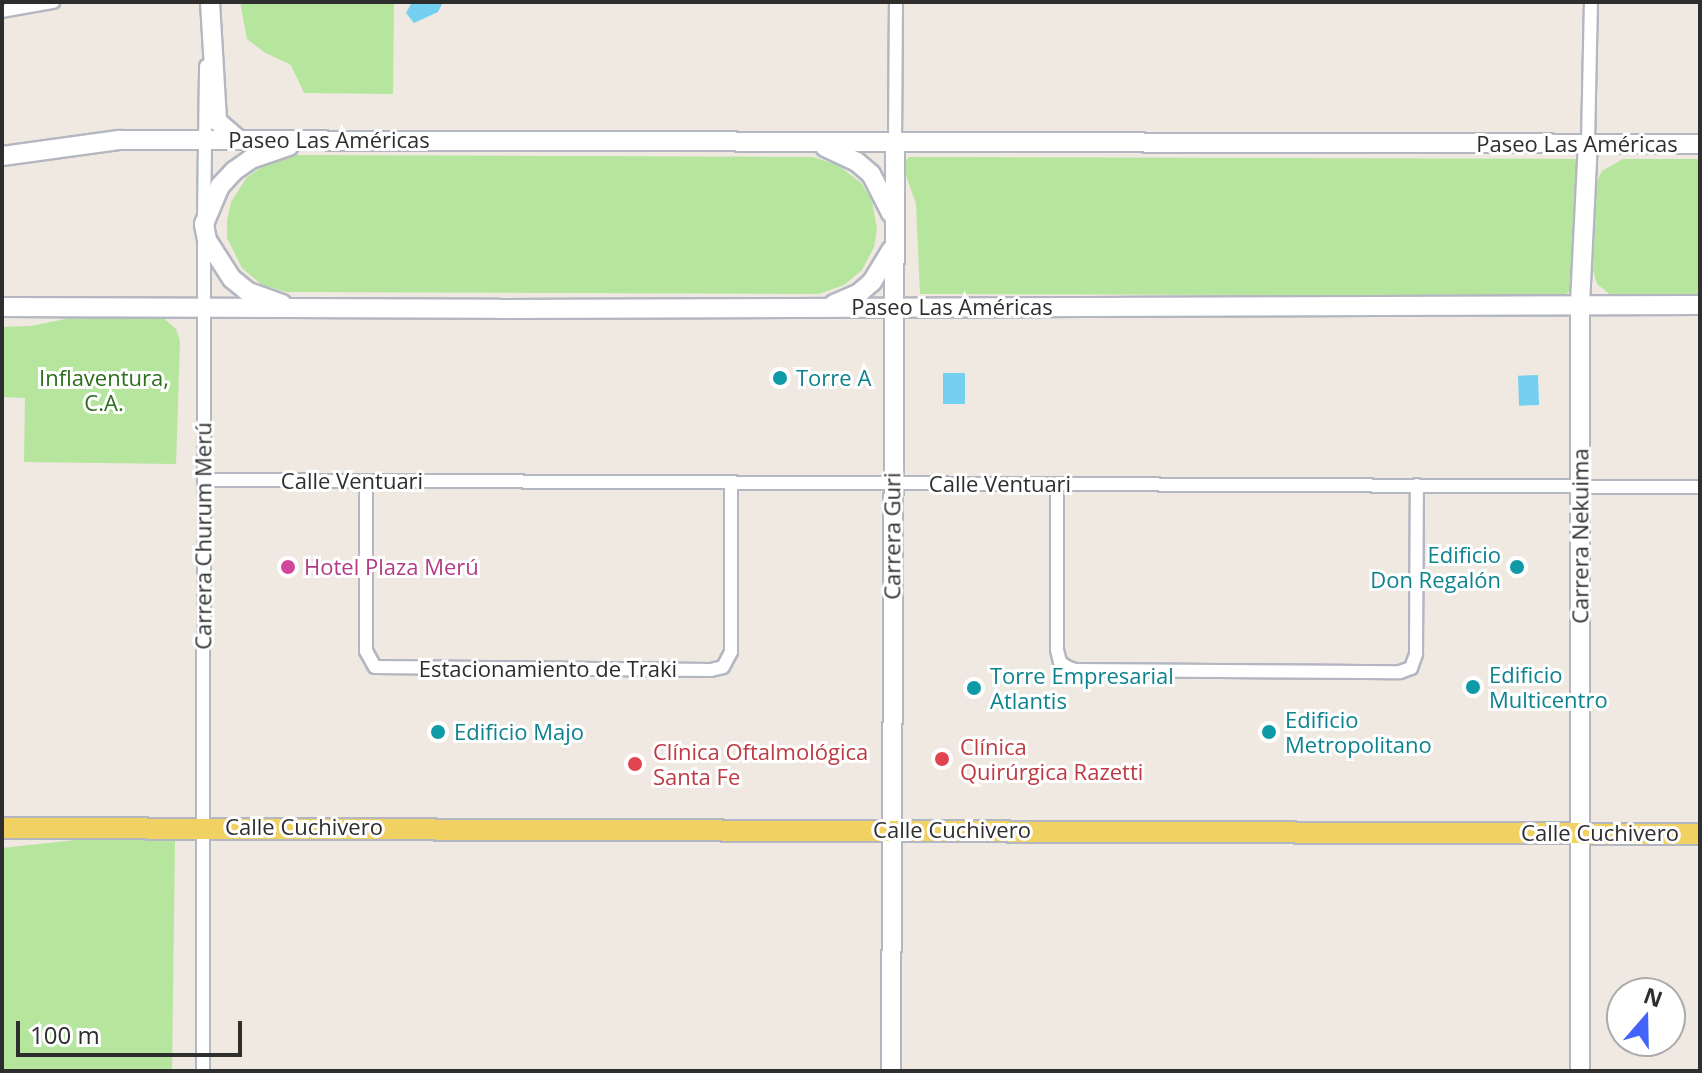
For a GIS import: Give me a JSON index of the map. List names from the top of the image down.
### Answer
{
  "streets": {
    "main road": [
      "Paseo Las Américas",
      "Carrera Guri",
      "Carrera Nekuima",
      "Calle Cuchivero"
    ],
    "street": ["Calle Ventuari", "Carrera Churum Merú", "Estacionamiento de Traki"]
  },
  "crossings": [
    ["Paseo Las Américas", "Carrera Churum Merú"],
    ["Paseo Las Américas", "Carrera Guri"],
    ["Paseo Las Américas", "Carrera Nekuima"],
    ["Calle Ventuari", "Carrera Churum Merú"],
    ["Calle Ventuari", "Carrera Guri"],
    ["Calle Ventuari", "Carrera Nekuima"],
    ["Calle Ventuari", "Estacionamiento de Traki"],
    ["Carrera Churum Merú", "Calle Cuchivero"],
    ["Carrera Guri", "Calle Cuchivero"],
    ["Carrera Nekuima", "Calle Cuchivero"]
  ],
  "parks": ["Inflaventura, C.A."],
  "places": [
    "Torre A",
    "Hotel Plaza Merú",
    "Edificio Don Regalón",
    "Edificio Multicentro",
    "Torre Empresarial Atlantis",
    "Edificio Majo",
    "Edificio Metropolitano",
    "Clínica Quirúrgica Razetti",
    "Clínica Oftalmológica Santa Fe"
  ],
  "scale_bar": "100 m",
  "north": "top"
}
